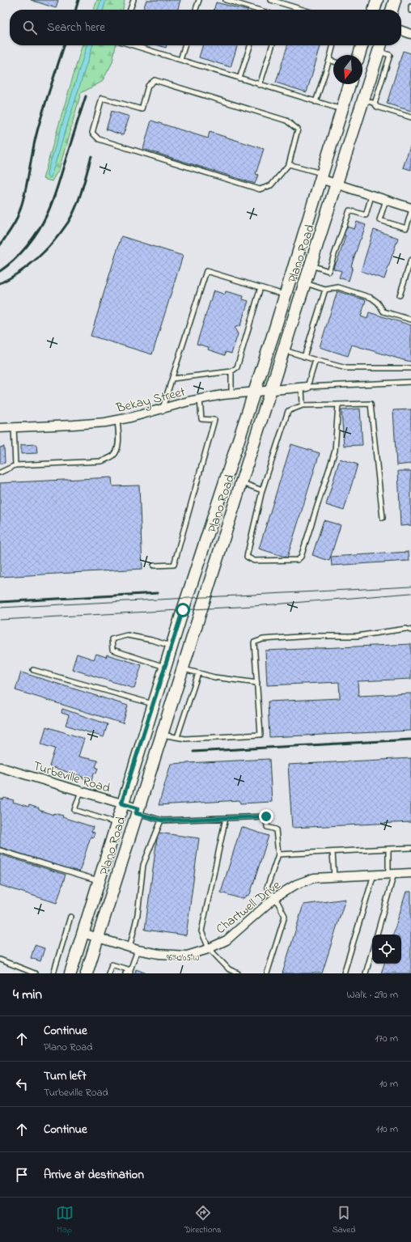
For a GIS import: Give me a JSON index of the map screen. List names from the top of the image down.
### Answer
{
  "streets": {
    "main road": ["Plano Road"],
    "street": ["Bekay Street", "Turbeville Road", "Chartwell Drive"]
  },
  "crossings": [
    ["Plano Road", "Bekay Street"],
    ["Plano Road", "Turbeville Road"],
    ["Plano Road", "Chartwell Drive"]
  ],
  "north": "bottom",
  "page": {
    "search": "Search here",
    "heading": ["4 min", "Walk · 290 m"],
    "list": [
      ["Continue", "Plano Road", "170 m"],
      ["Turn left", "Turbeville Road", "10 m"],
      ["Continue", "110 m"],
      "Arrive at destination"
    ],
    "nav": ["Map", "Directions", "Saved"]
  },
  "coordinates": ["96°42'05\"W"]
}
